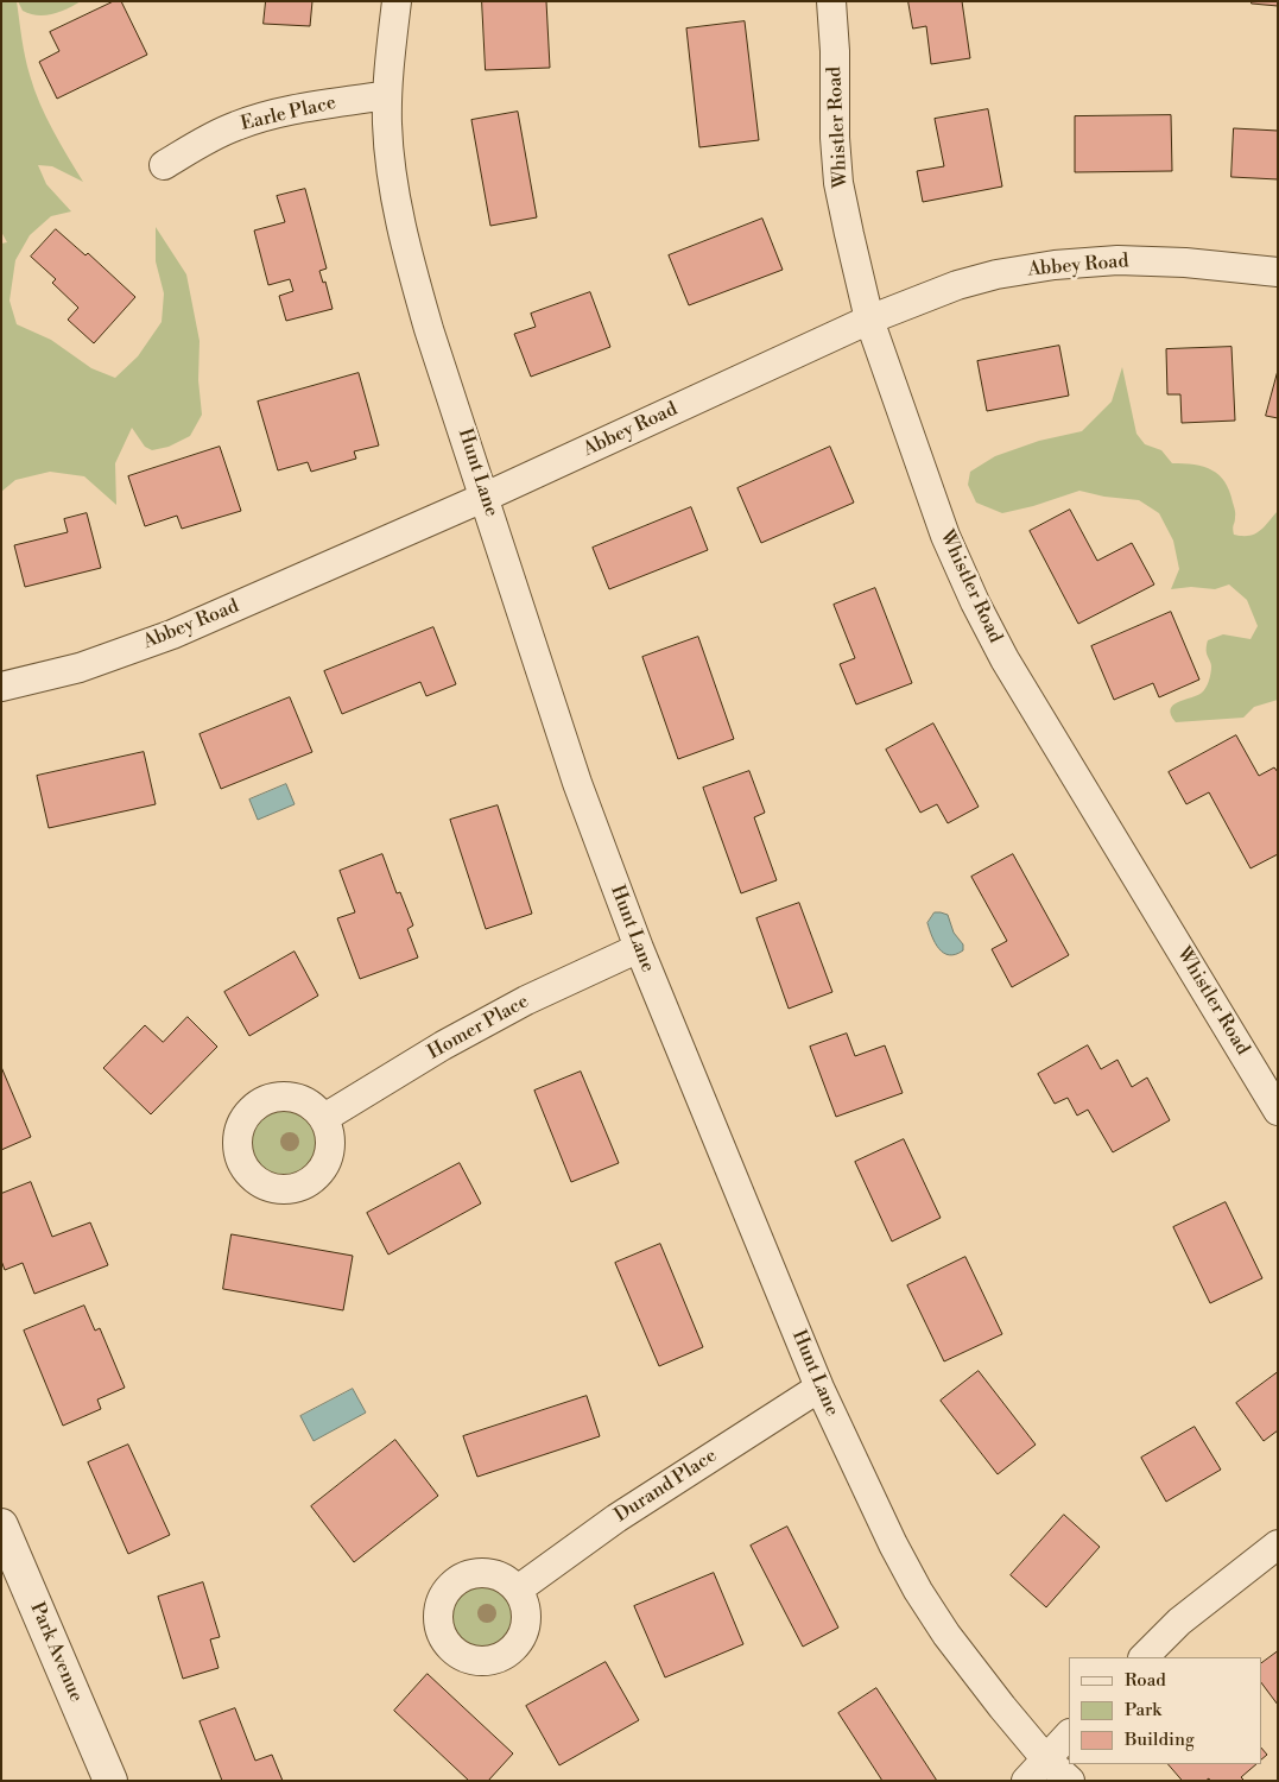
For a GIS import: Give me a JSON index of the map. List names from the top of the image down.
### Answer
{
  "streets": {
    "street": [
      "Earle Place",
      "Whistler Road",
      "Abbey Road",
      "Hunt Lane",
      "Homer Place",
      "Durand Place",
      "Park Avenue"
    ]
  },
  "crossings": [
    ["Earle Place", "Hunt Lane"],
    ["Whistler Road", "Abbey Road"],
    ["Abbey Road", "Hunt Lane"],
    ["Hunt Lane", "Homer Place"],
    ["Hunt Lane", "Durand Place"]
  ],
  "legend": ["Road", "Park", "Building"]
}
